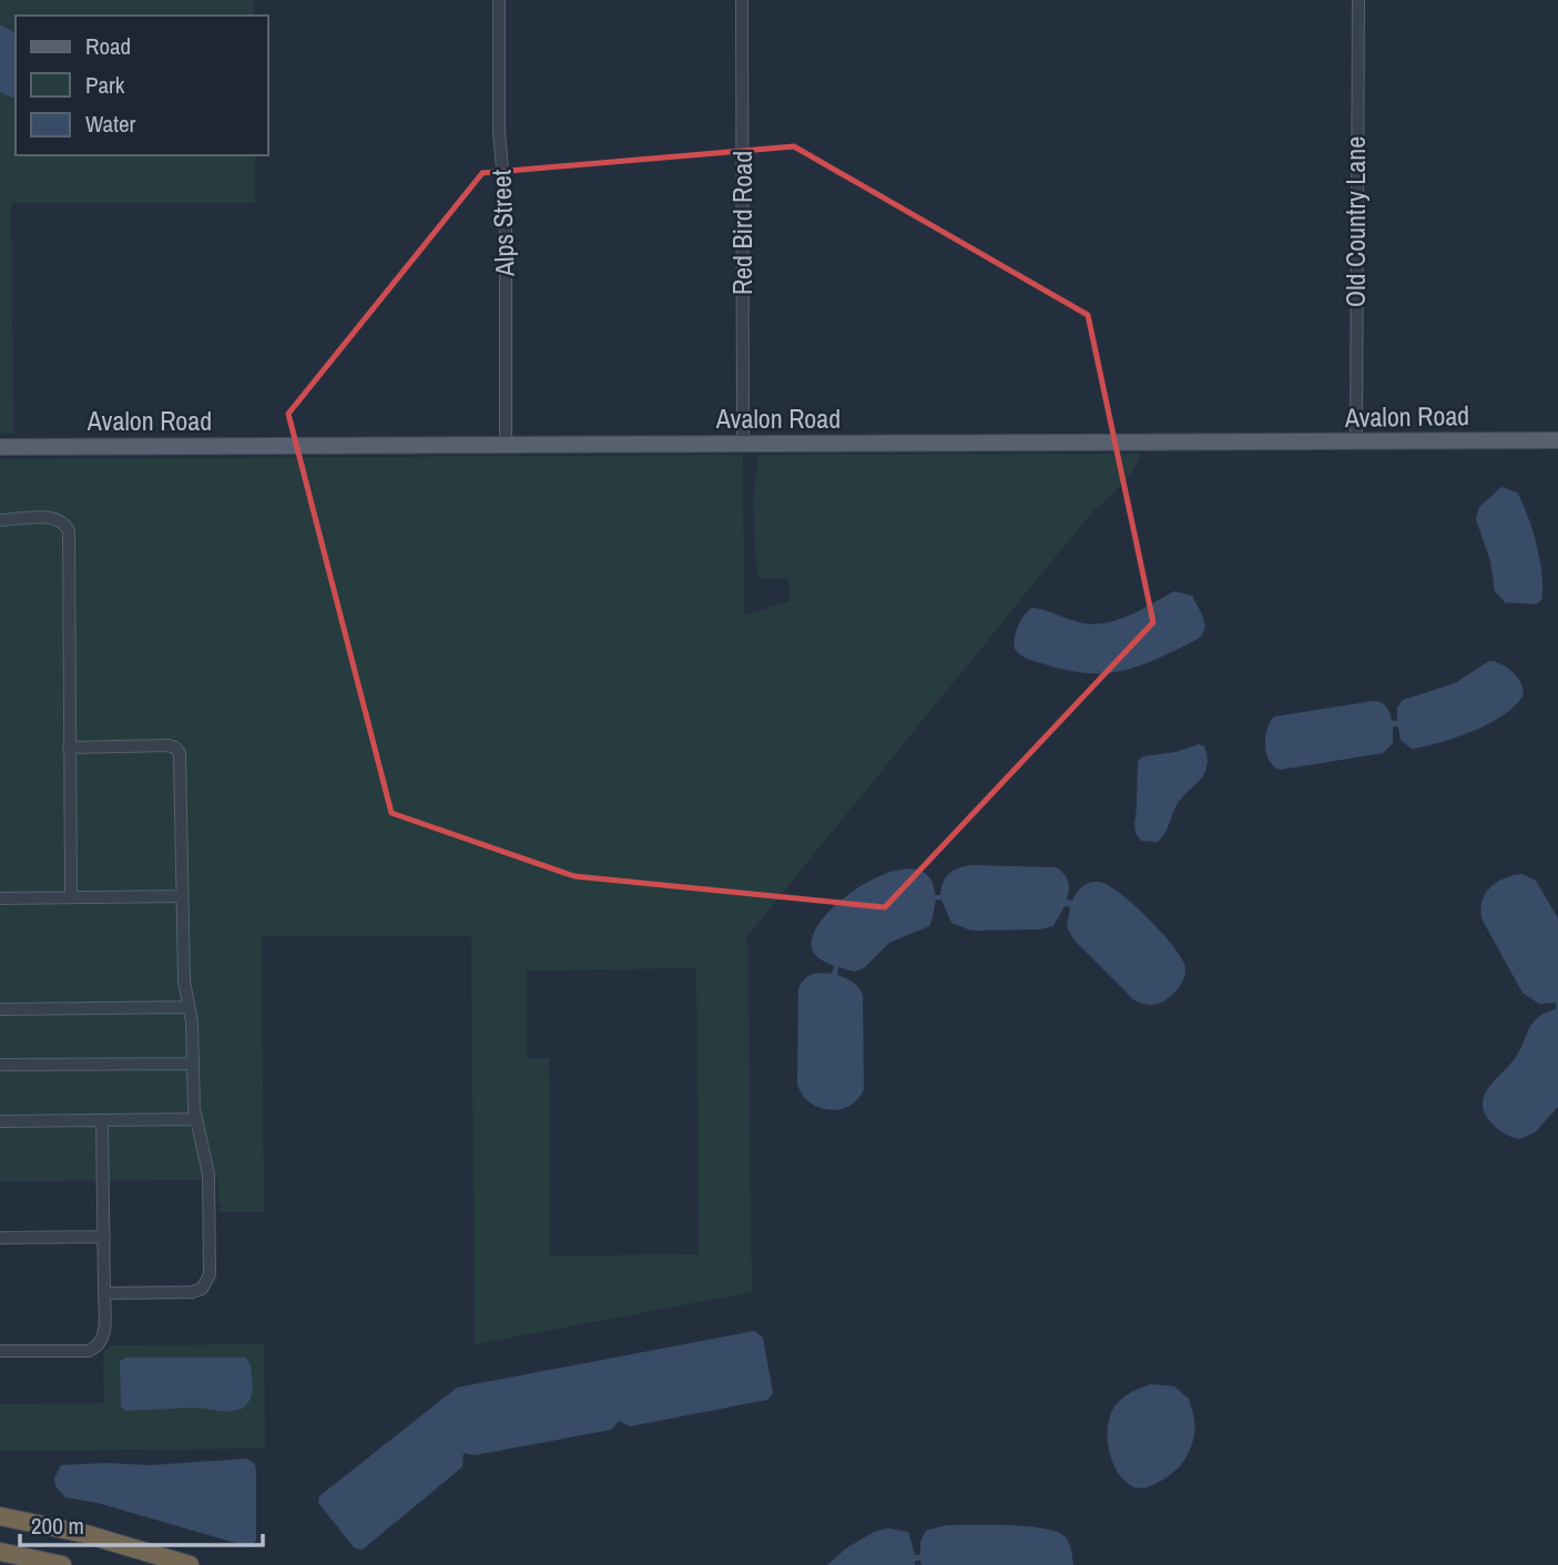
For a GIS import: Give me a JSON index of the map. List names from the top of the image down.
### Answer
{
  "streets": {
    "main road": ["Avalon Road"],
    "street": ["Old Country Lane", "Alps Street", "Red Bird Road"]
  },
  "crossings": [
    ["Old Country Lane", "Avalon Road"],
    ["Alps Street", "Avalon Road"],
    ["Red Bird Road", "Avalon Road"]
  ],
  "legend": ["Road", "Park", "Water"],
  "scale_bar": "200 m"
}
